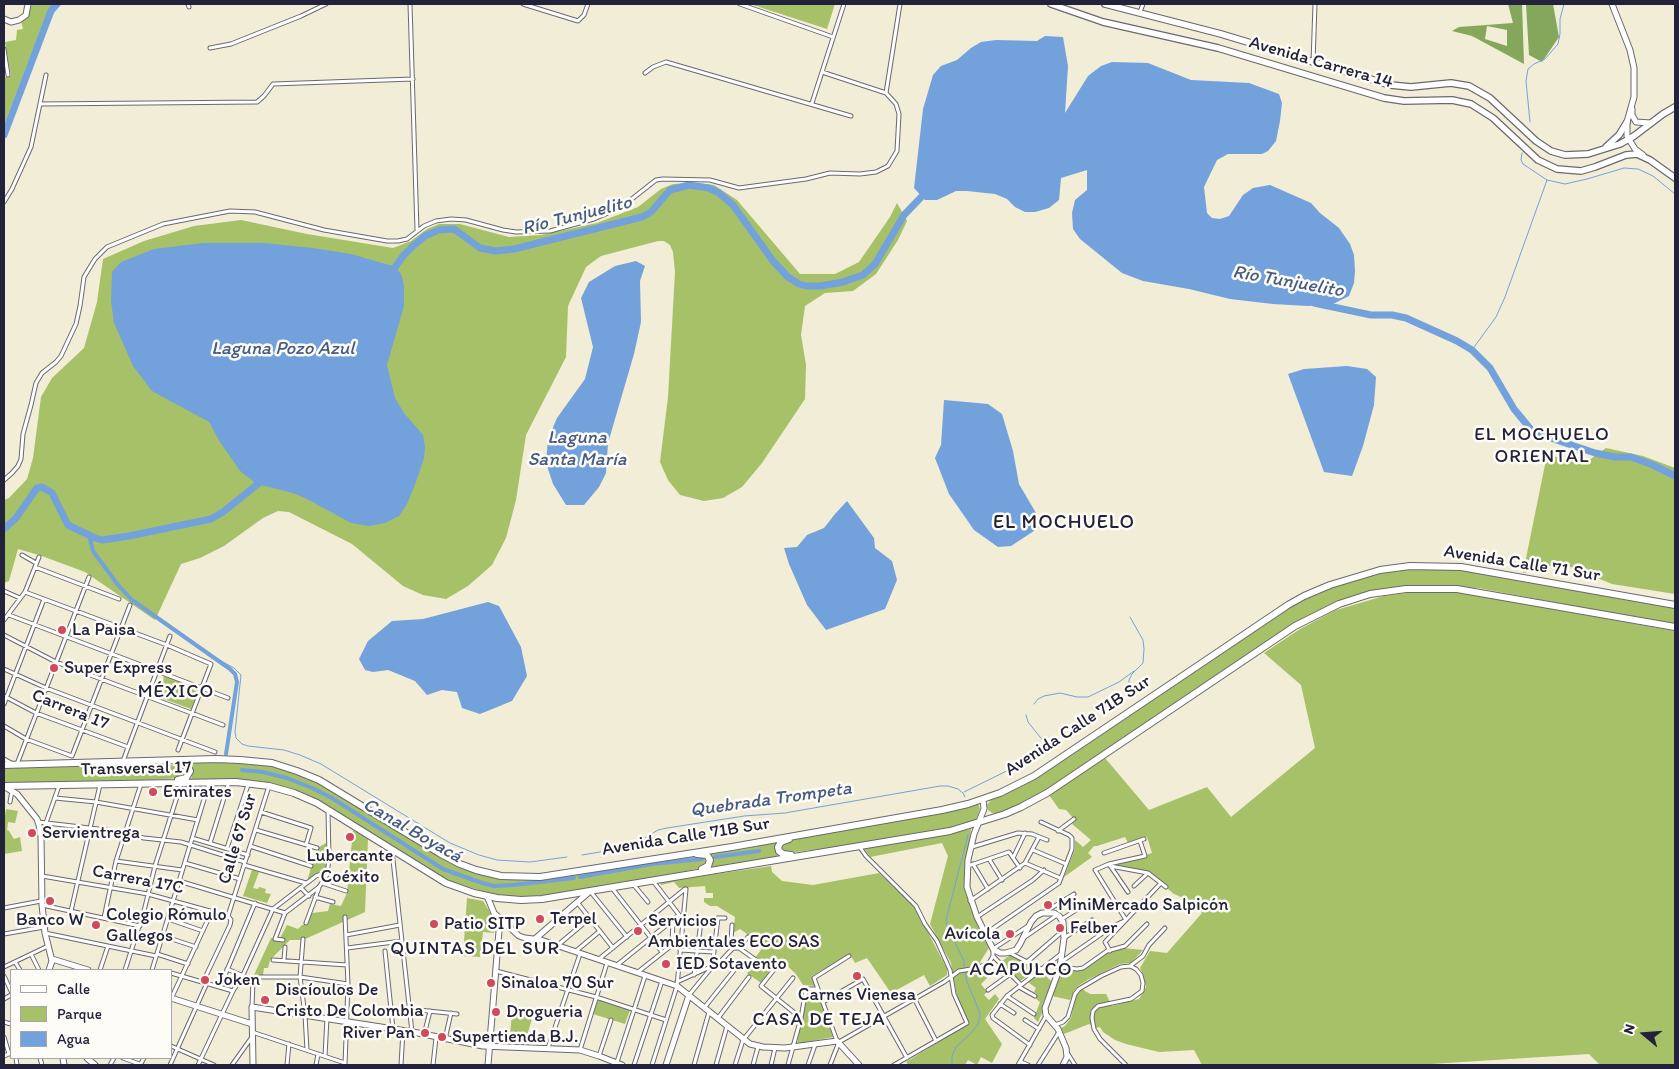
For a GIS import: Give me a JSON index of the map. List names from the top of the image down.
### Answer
{
  "streets": {
    "highway": ["Avenida Calle 71 Sur", "Avenida Calle 71B Sur", "Transversal 17"],
    "main road": ["Avenida Carrera 14"],
    "street": ["Carrera 17", "Calle 67 Sur", "Carrera 17C"]
  },
  "crossings": [
    ["Avenida Calle 71 Sur", "Avenida Calle 71B Sur"],
    ["Avenida Calle 71B Sur", "Transversal 17"],
    ["Transversal 17", "Calle 67 Sur"],
    ["Calle 67 Sur", "Carrera 17C"]
  ],
  "districts": [
    "EL MOCHUELO ORIENTAL",
    "EL MOCHUELO",
    "MÉXICO",
    "QUINTAS DEL SUR",
    "ACAPULCO",
    "CASA DE TEJA"
  ],
  "water": [
    "Río Tunjuelito",
    "Laguna Pozo Azul",
    "Laguna Santa María",
    "Quebrada Trompeta",
    "Canal Boyacá"
  ],
  "places": [
    "La Paisa",
    "Super Express",
    "Emirates",
    "Servientrega",
    "Lubercante Coéxito",
    "Banco W",
    "MiniMercado Salpicón",
    "Terpel",
    "Patio SITP",
    "Colegio Rómulo Gallegos",
    "Felber",
    "Servicios Ambientales ECO SAS",
    "Avícola",
    "IED Sotavento",
    "Carnes Vienesa",
    "Joken",
    "Sinaloa 70 Sur",
    "Discíoulos De Cristo De Colombia",
    "Drogueria",
    "River Pan",
    "Supertienda B.J."
  ],
  "legend": ["Calle", "Parque", "Agua"],
  "north": "left"
}
